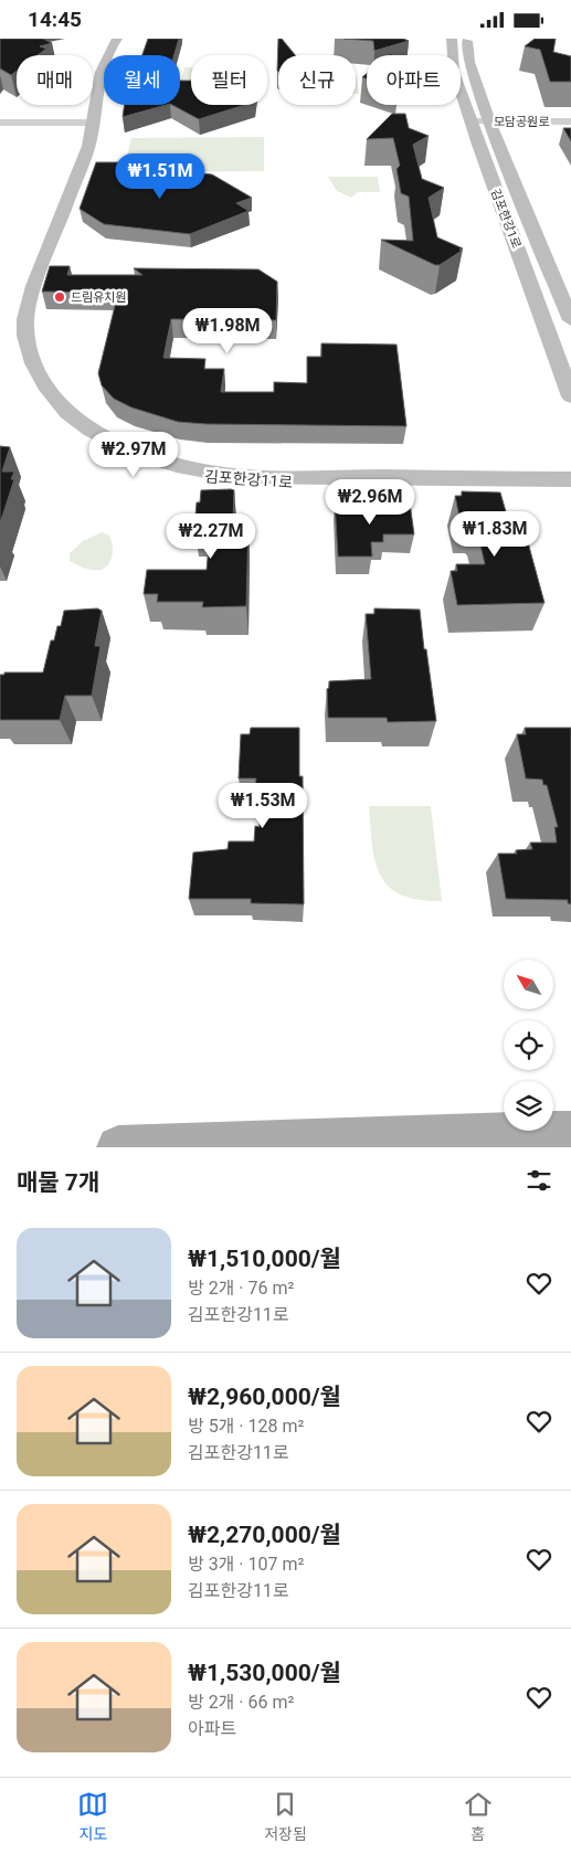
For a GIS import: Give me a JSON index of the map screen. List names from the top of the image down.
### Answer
{
  "streets": {
    "street": ["모담공원로", "김포한강1로", "김포한강11로"]
  },
  "crossings": [
    ["모담공원로", "김포한강1로"]
  ],
  "places": ["드림유치원"],
  "north": "top left",
  "page": {
    "status": "14:45",
    "chip": [
      "매매",
      "월세",
      "필터",
      "신규",
      "아파트"
    ],
    "price": [
      "₩1.51M",
      "₩1.98M",
      "₩2.97M",
      "₩2.96M",
      "₩1.83M",
      "₩2.27M",
      "₩1.53M"
    ],
    "heading": "매물 7개",
    "list": [
      {
        "name": "₩1,510,000/월",
        "note": "방 2개 · 76 m² · 김포한강11로"
      },
      {
        "name": "₩2,960,000/월",
        "note": "방 5개 · 128 m² · 김포한강11로"
      },
      {
        "name": "₩2,270,000/월",
        "note": "방 3개 · 107 m² · 김포한강11로"
      },
      {
        "name": "₩1,530,000/월",
        "note": "방 2개 · 66 m² · 아파트"
      }
    ],
    "tabs": ["지도", "저장됨", "홈"]
  }
}
